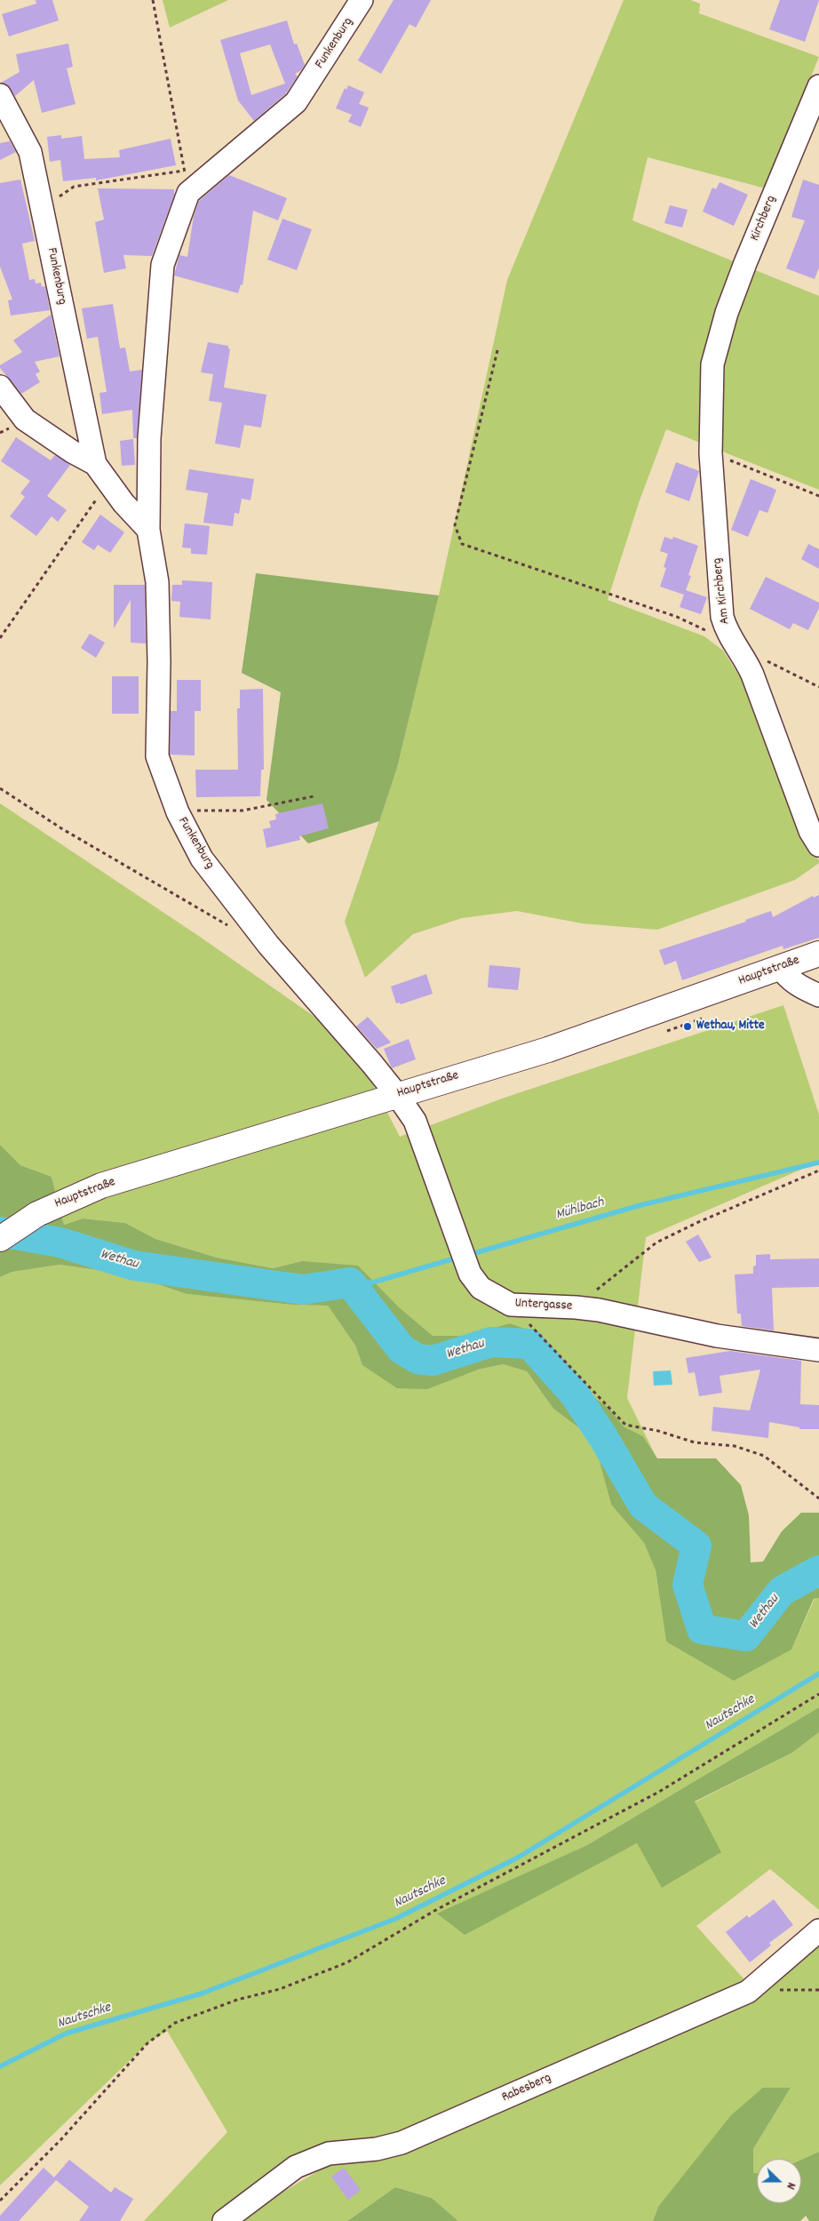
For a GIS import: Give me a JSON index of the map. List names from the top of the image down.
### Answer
{
  "streets": {
    "main road": ["Hauptstraße"],
    "street": [
      "Funkenburg",
      "Kirchberg",
      "Am Kirchberg",
      "Untergasse",
      "Rabesberg"
    ]
  },
  "crossings": [
    ["Funkenburg", "Hauptstraße"],
    ["Funkenburg", "Untergasse"],
    ["Kirchberg", "Am Kirchberg"],
    ["Hauptstraße", "Untergasse"]
  ],
  "water": ["Mühlbach", "Wethau", "Nautschke"],
  "places": ["Wethau, Mitte"],
  "north": "right"
}
